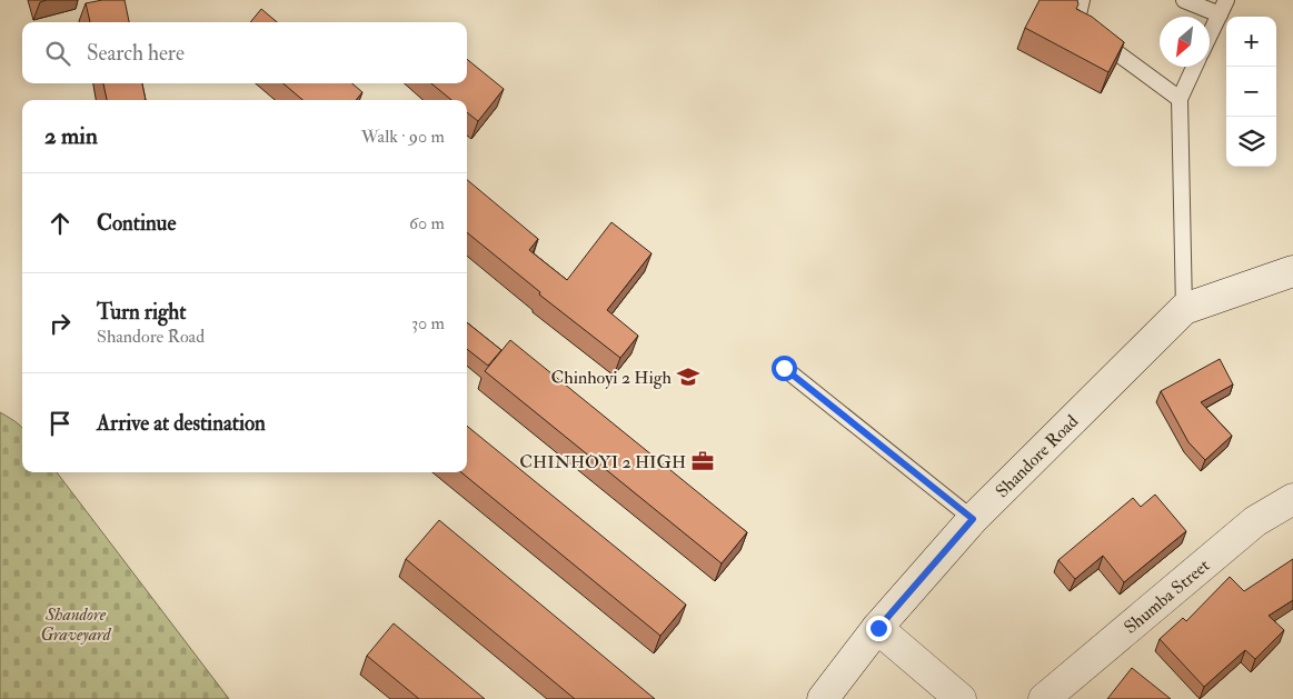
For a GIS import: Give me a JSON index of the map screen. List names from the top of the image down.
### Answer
{
  "streets": {
    "street": ["Shandore Road", "Shumba Street"]
  },
  "parks": ["Shandore Graveyard"],
  "places": {
    "school or university": ["Chinhoyi 2 High"],
    "office": ["CHINHOYI 2 HIGH"]
  },
  "north": "bottom left",
  "page": {
    "map_buttons": ["+", "−"],
    "search": "Search here",
    "heading": ["2 min", "Walk · 90 m"],
    "list": [
      ["Continue", "60 m"],
      ["Turn right", "Shandore Road", "30 m"],
      "Arrive at destination"
    ]
  }
}
